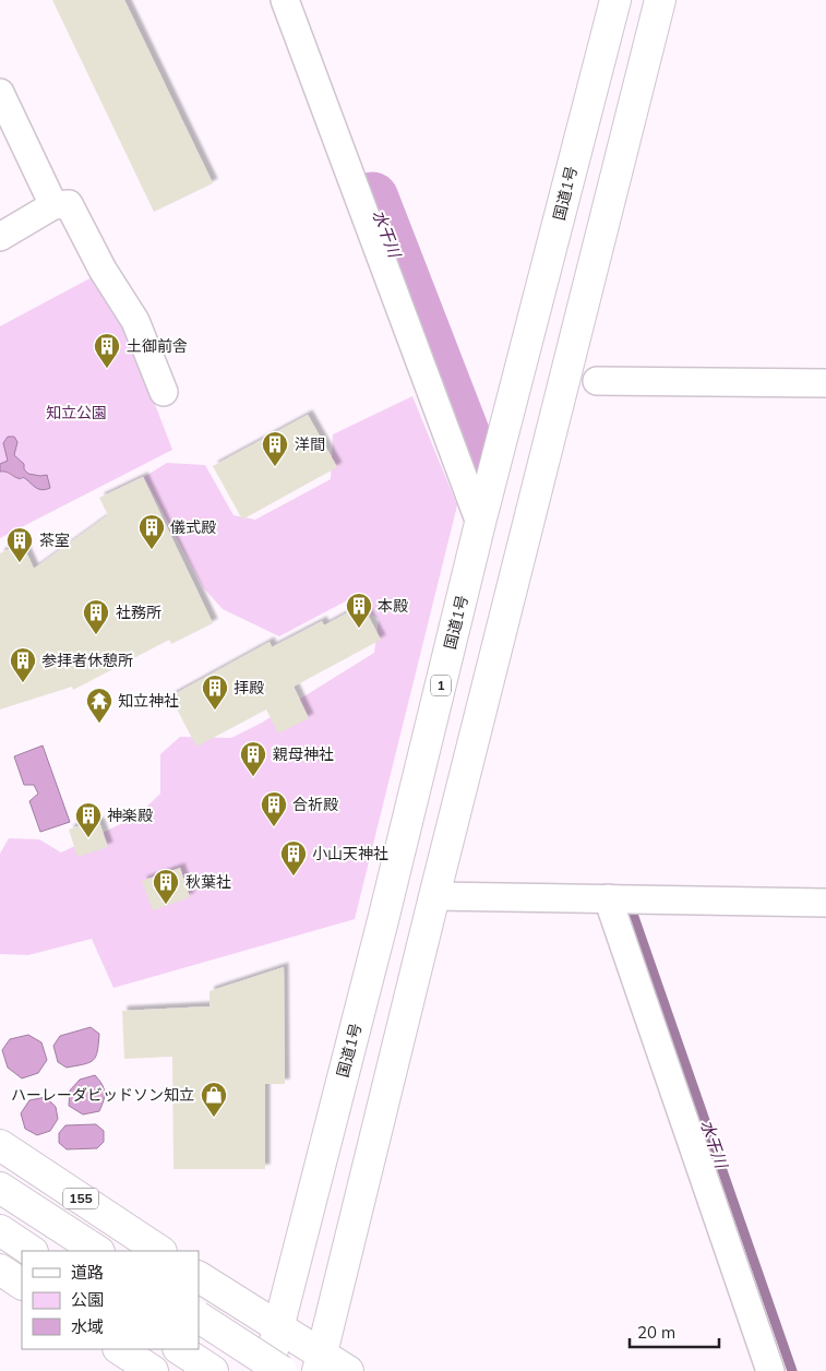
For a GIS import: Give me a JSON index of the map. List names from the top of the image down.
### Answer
{
  "streets": {
    "highway": ["国道1号", "1", "155"]
  },
  "water": ["水干川"],
  "parks": ["知立公園"],
  "places": {
    "building": [
      "土御前舎",
      "洋間",
      "儀式殿",
      "茶室",
      "本殿",
      "社務所",
      "参拝者休憩所",
      "拝殿",
      "親母神社",
      "合祈殿",
      "神楽殿",
      "小山天神社",
      "秋葉社"
    ],
    "temple": ["知立神社"],
    "shop": ["ハーレーダビッドソン知立"]
  },
  "legend": ["道路", "公園", "水域"],
  "scale_bar": "20 m"
}
